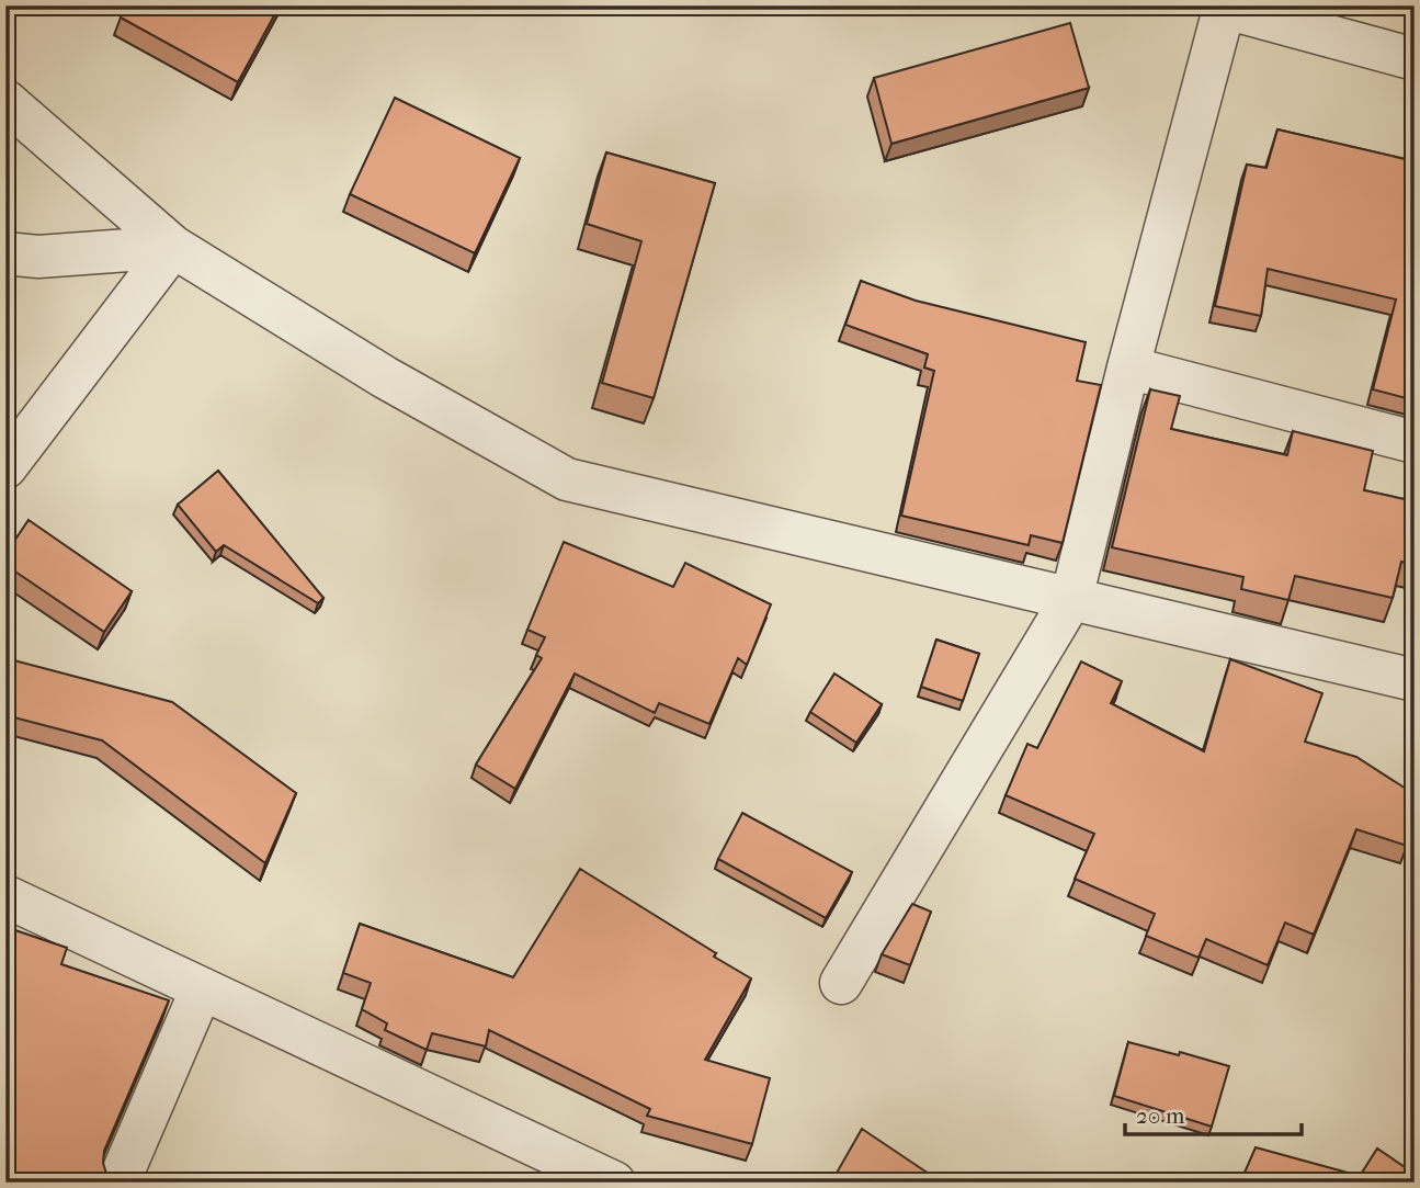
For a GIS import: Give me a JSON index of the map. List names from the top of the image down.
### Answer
{
  "scale_bar": "20 m"
}
